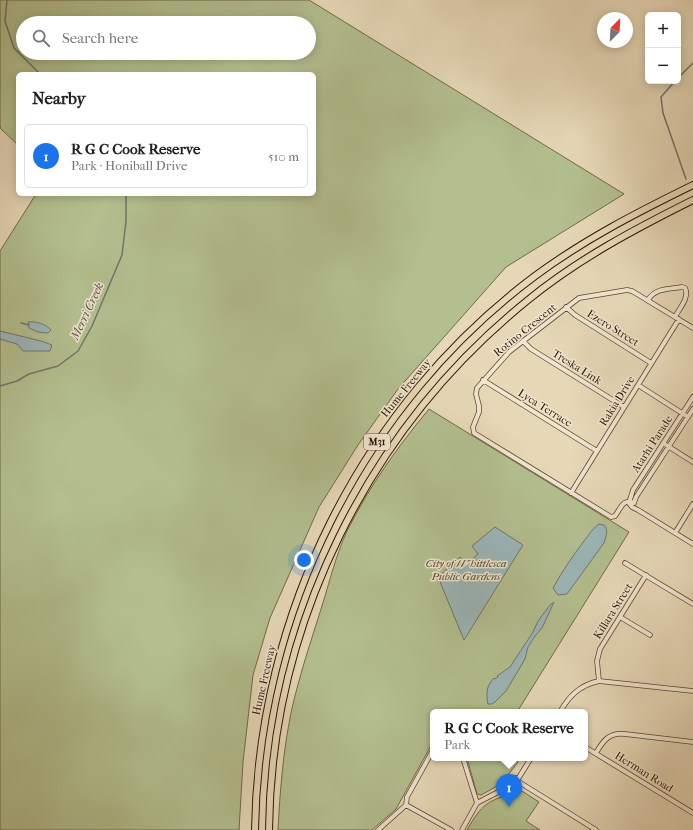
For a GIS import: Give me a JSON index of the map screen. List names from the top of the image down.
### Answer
{
  "streets": {
    "highway": ["Hume Freeway", "M31"],
    "street": [
      "Ezero Street",
      "Rotino Crescent",
      "Treska Link",
      "Rakia Drive",
      "Lyca Terrace",
      "Atarhi Parade",
      "Killara Street",
      "Herman Road"
    ]
  },
  "crossings": [
    ["Ezero Street", "Rotino Crescent"],
    ["Ezero Street", "Rakia Drive"],
    ["Rotino Crescent", "Treska Link"],
    ["Rotino Crescent", "Rakia Drive"],
    ["Rotino Crescent", "Lyca Terrace"],
    ["Rotino Crescent", "Atarhi Parade"],
    ["Treska Link", "Rakia Drive"],
    ["Rakia Drive", "Lyca Terrace"]
  ],
  "water": ["Merri Creek"],
  "parks": ["City of Whittlesea Public Gardens"],
  "north": "top right",
  "page": {
    "map_buttons": ["+", "−"],
    "search": "Search here",
    "heading": "Nearby",
    "list": [
      {
        "mark": "1",
        "name": "R G C Cook Reserve",
        "note": "Park · Honiball Drive",
        "value": "510 m"
      }
    ],
    "popup": ["R G C Cook Reserve", "Park"],
    "pins": "1"
  }
}
